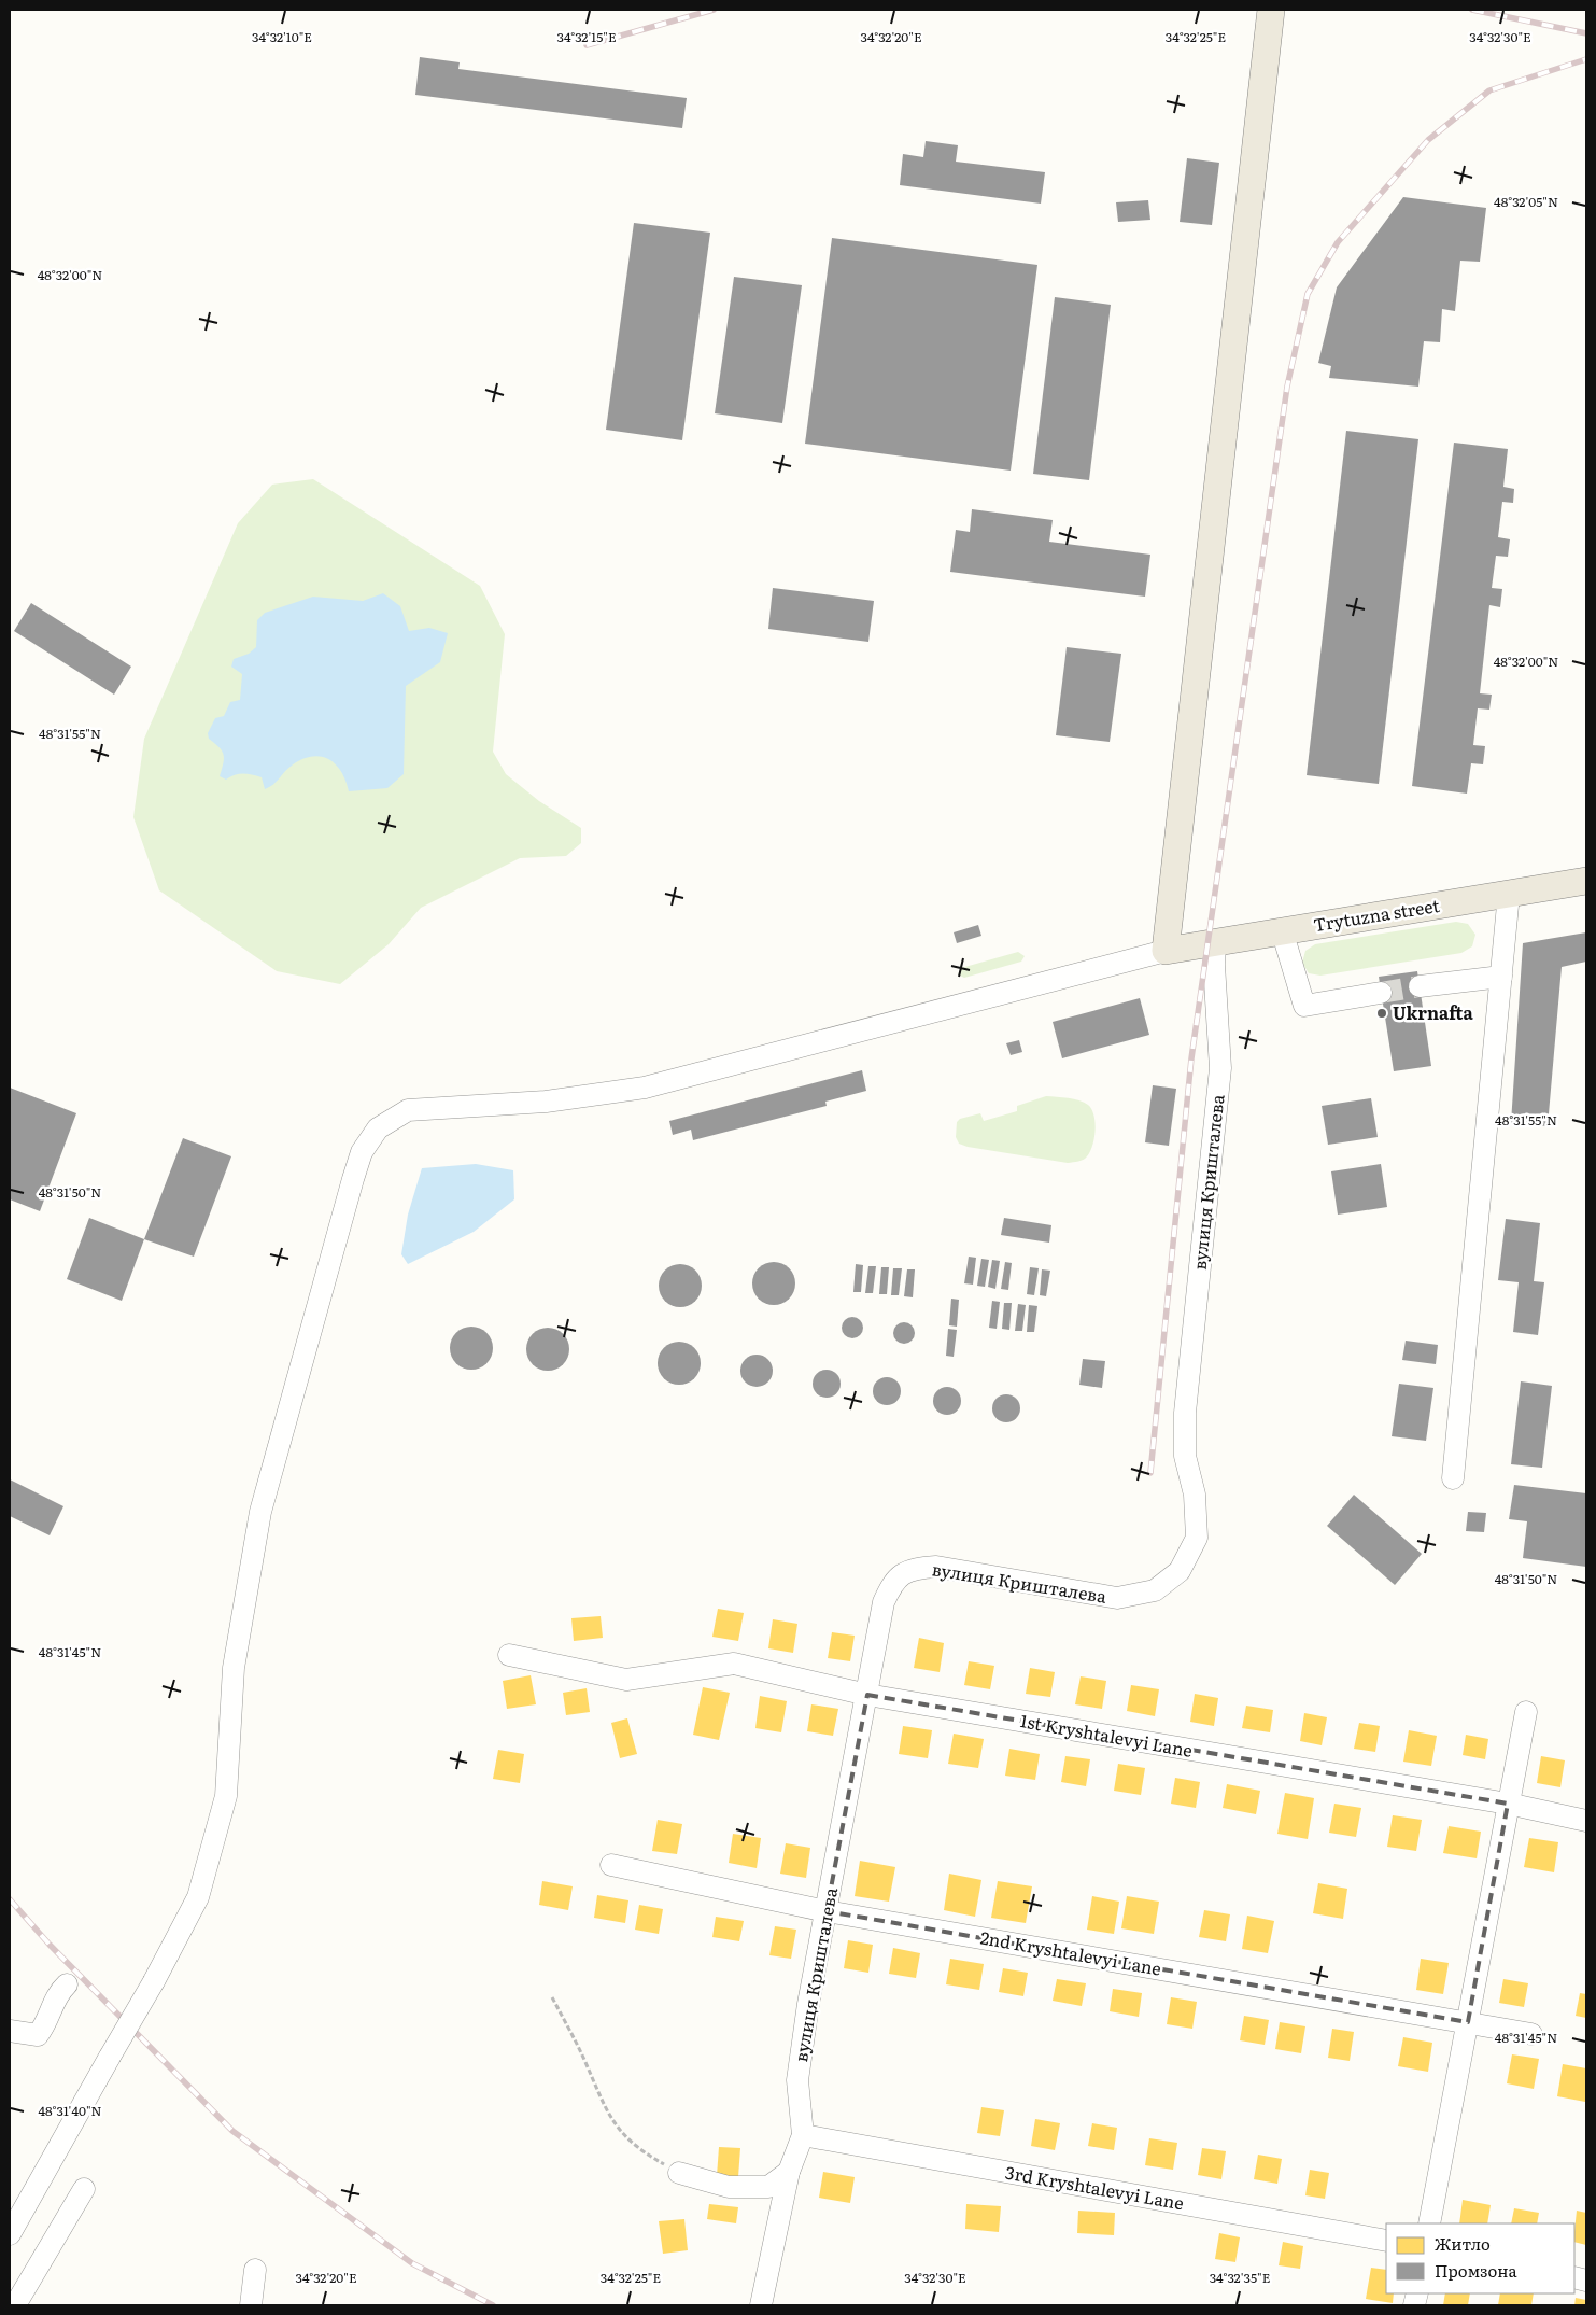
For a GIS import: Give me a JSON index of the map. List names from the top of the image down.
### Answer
{
  "streets": {
    "main road": ["Trytuzna street"],
    "street": [
      "вулиця Кришталева",
      "1st Kryshtalevyi Lane",
      "2nd Kryshtalevyi Lane",
      "3rd Kryshtalevyi Lane"
    ]
  },
  "crossings": [
    ["Trytuzna street", "вулиця Кришталева"],
    ["вулиця Кришталева", "1st Kryshtalevyi Lane"],
    ["вулиця Кришталева", "2nd Kryshtalevyi Lane"],
    ["вулиця Кришталева", "3rd Kryshtalevyi Lane"]
  ],
  "places": ["Ukrnafta"],
  "legend": ["Житло", "Промзона"],
  "coordinates": [
    "34°32'10\"E",
    "34°32'15\"E",
    "34°32'20\"E",
    "34°32'25\"E",
    "34°32'30\"E",
    "48°32'05\"N",
    "48°32'00\"N",
    "48°31'55\"N",
    "48°31'50\"N",
    "48°31'45\"N",
    "48°31'40\"N",
    "34°32'35\"E"
  ]
}
